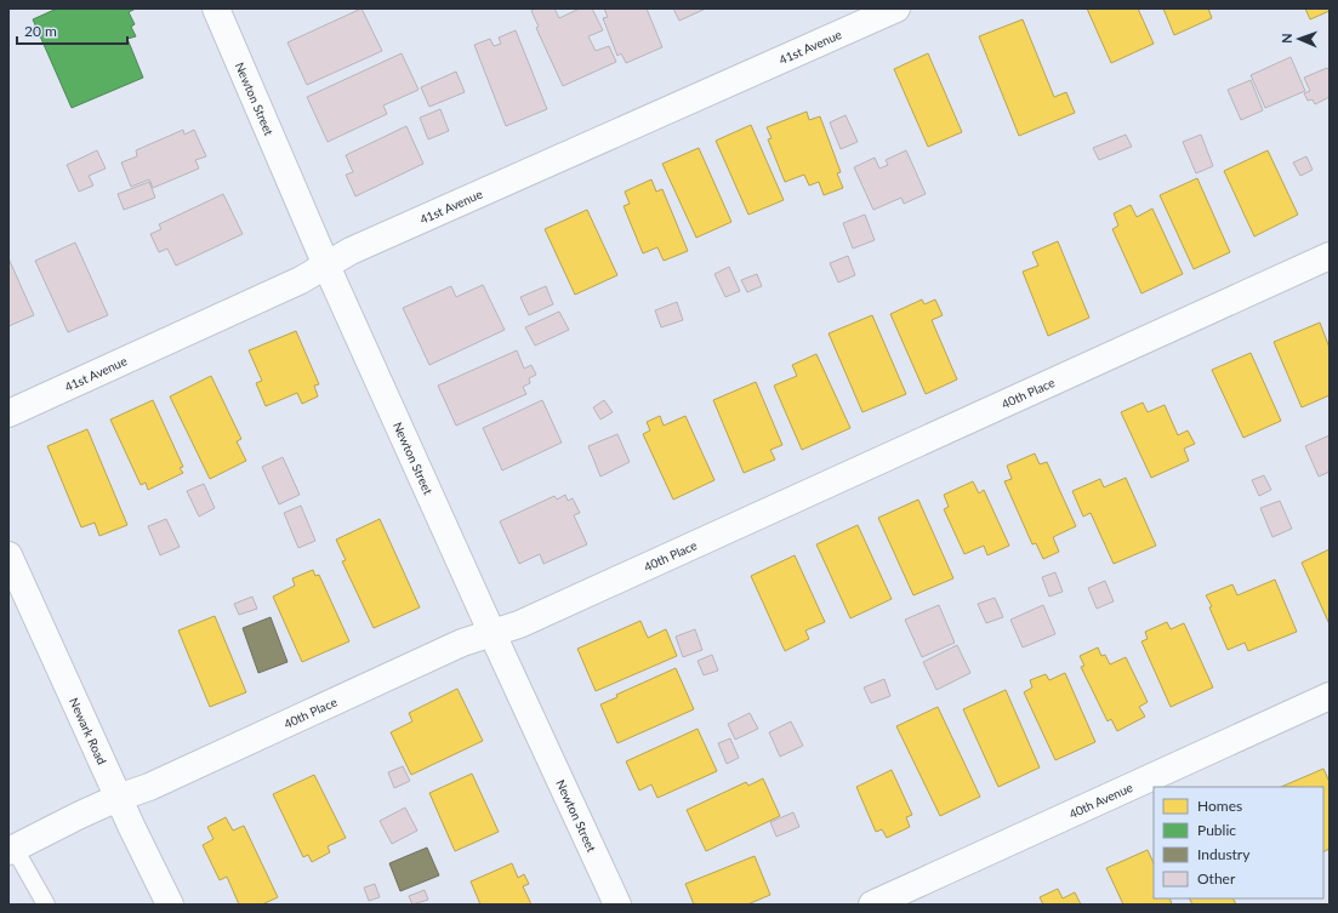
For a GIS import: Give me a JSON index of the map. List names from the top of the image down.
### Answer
{
  "streets": {
    "street": [
      "41st Avenue",
      "Newton Street",
      "40th Place",
      "Newark Road",
      "40th Avenue"
    ]
  },
  "crossings": [
    ["41st Avenue", "Newton Street"],
    ["Newton Street", "40th Place"],
    ["40th Place", "Newark Road"]
  ],
  "legend": [
    "Homes",
    "Public",
    "Industry",
    "Other"
  ],
  "scale_bar": "20 m",
  "north": "left"
}
